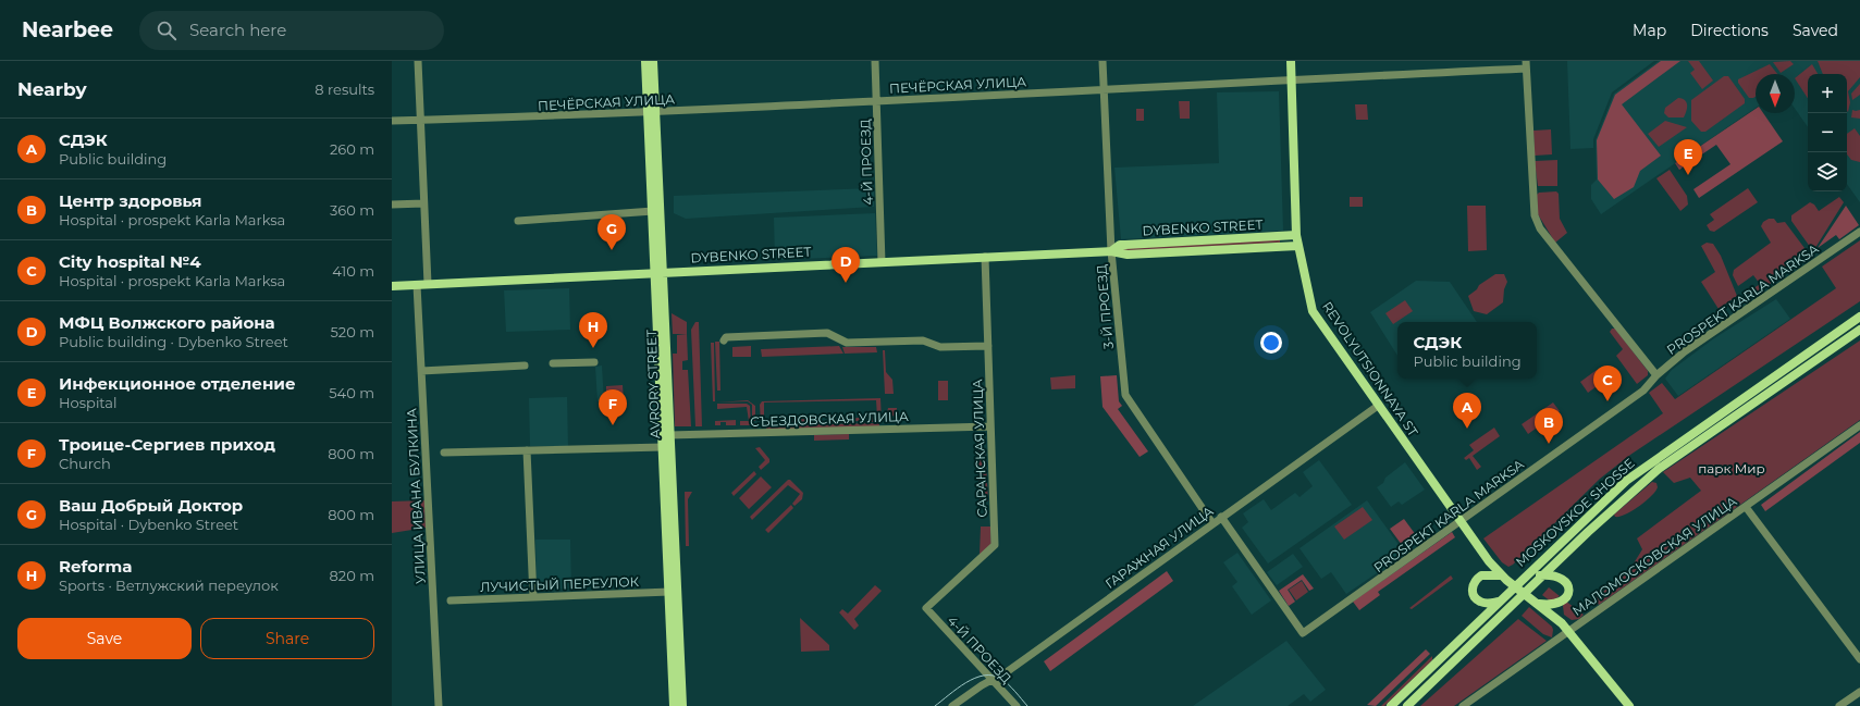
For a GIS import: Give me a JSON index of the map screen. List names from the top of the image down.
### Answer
{
  "streets": {
    "main road": [
      "DYBENKO STREET",
      "REVOLYUTSIONNAYA ST",
      "AVRORY STREET",
      "MOSKOVSKOE SHOSSE"
    ],
    "street": [
      "ПЕЧЁРСКАЯ УЛИЦА",
      "4-Й ПРОЕЗД",
      "PROSPEKT KARLA MARKSA",
      "3-Й ПРОЕЗД",
      "СЪЕЗДОВСКАЯ УЛИЦА",
      "САРАНСКАЯ УЛИЦА",
      "УЛИЦА ИВАНА БУЛКИНА",
      "ГАРАЖНАЯ УЛИЦА",
      "МАЛОМОСКОВСКАЯ УЛИЦА",
      "ЛУЧИСТЫЙ ПЕРЕУЛОК"
    ]
  },
  "crossings": [
    ["ПЕЧЁРСКАЯ УЛИЦА", "4-Й ПРОЕЗД"],
    ["ПЕЧЁРСКАЯ УЛИЦА", "3-Й ПРОЕЗД"],
    ["ПЕЧЁРСКАЯ УЛИЦА", "REVOLYUTSIONNAYA ST"],
    ["ПЕЧЁРСКАЯ УЛИЦА", "AVRORY STREET"],
    ["4-Й ПРОЕЗД", "DYBENKO STREET"],
    ["4-Й ПРОЕЗД", "САРАНСКАЯ УЛИЦА"],
    ["4-Й ПРОЕЗД", "ГАРАЖНАЯ УЛИЦА"],
    ["DYBENKO STREET", "3-Й ПРОЕЗД"],
    ["DYBENKO STREET", "REVOLYUTSIONNAYA ST"],
    ["DYBENKO STREET", "AVRORY STREET"],
    ["DYBENKO STREET", "САРАНСКАЯ УЛИЦА"],
    ["DYBENKO STREET", "УЛИЦА ИВАНА БУЛКИНА"],
    ["PROSPEKT KARLA MARKSA", "REVOLYUTSIONNAYA ST"],
    ["PROSPEKT KARLA MARKSA", "ГАРАЖНАЯ УЛИЦА"],
    ["3-Й ПРОЕЗД", "ГАРАЖНАЯ УЛИЦА"],
    ["REVOLYUTSIONNAYA ST", "ГАРАЖНАЯ УЛИЦА"],
    ["AVRORY STREET", "СЪЕЗДОВСКАЯ УЛИЦА"],
    ["AVRORY STREET", "ЛУЧИСТЫЙ ПЕРЕУЛОК"],
    ["СЪЕЗДОВСКАЯ УЛИЦА", "САРАНСКАЯ УЛИЦА"]
  ],
  "parks": ["парк Мир"],
  "north": "bottom",
  "page": {
    "header": "Nearbee",
    "search": "Search here",
    "nav": ["Map", "Directions", "Saved"],
    "heading": ["Nearby", "8 results"],
    "map_buttons": ["+", "−"],
    "list": [
      {
        "mark": "A",
        "name": "СДЭК",
        "note": "Public building",
        "value": "260 m"
      },
      {
        "mark": "B",
        "name": "Центр здоровья",
        "note": "Hospital · prospekt Karla Marksa",
        "value": "360 m"
      },
      {
        "mark": "C",
        "name": "City hospital №4",
        "note": "Hospital · prospekt Karla Marksa",
        "value": "410 m"
      },
      {
        "mark": "D",
        "name": "МФЦ Волжского района",
        "note": "Public building · Dybenko Street",
        "value": "520 m"
      },
      {
        "mark": "E",
        "name": "Инфекционное отделение",
        "note": "Hospital",
        "value": "540 m"
      },
      {
        "mark": "F",
        "name": "Троице-Сергиев приход",
        "note": "Church",
        "value": "800 m"
      },
      {
        "mark": "G",
        "name": "Ваш Добрый Доктор",
        "note": "Hospital · Dybenko Street",
        "value": "800 m"
      },
      {
        "mark": "H",
        "name": "Reforma",
        "note": "Sports · Ветлужский переулок",
        "value": "820 m"
      }
    ],
    "pins": [
      "E",
      "G",
      "D",
      "H",
      "C",
      "F",
      "A",
      "B"
    ],
    "popup": ["СДЭК", "Public building"],
    "buttons": ["Save", "Share"]
  }
}
